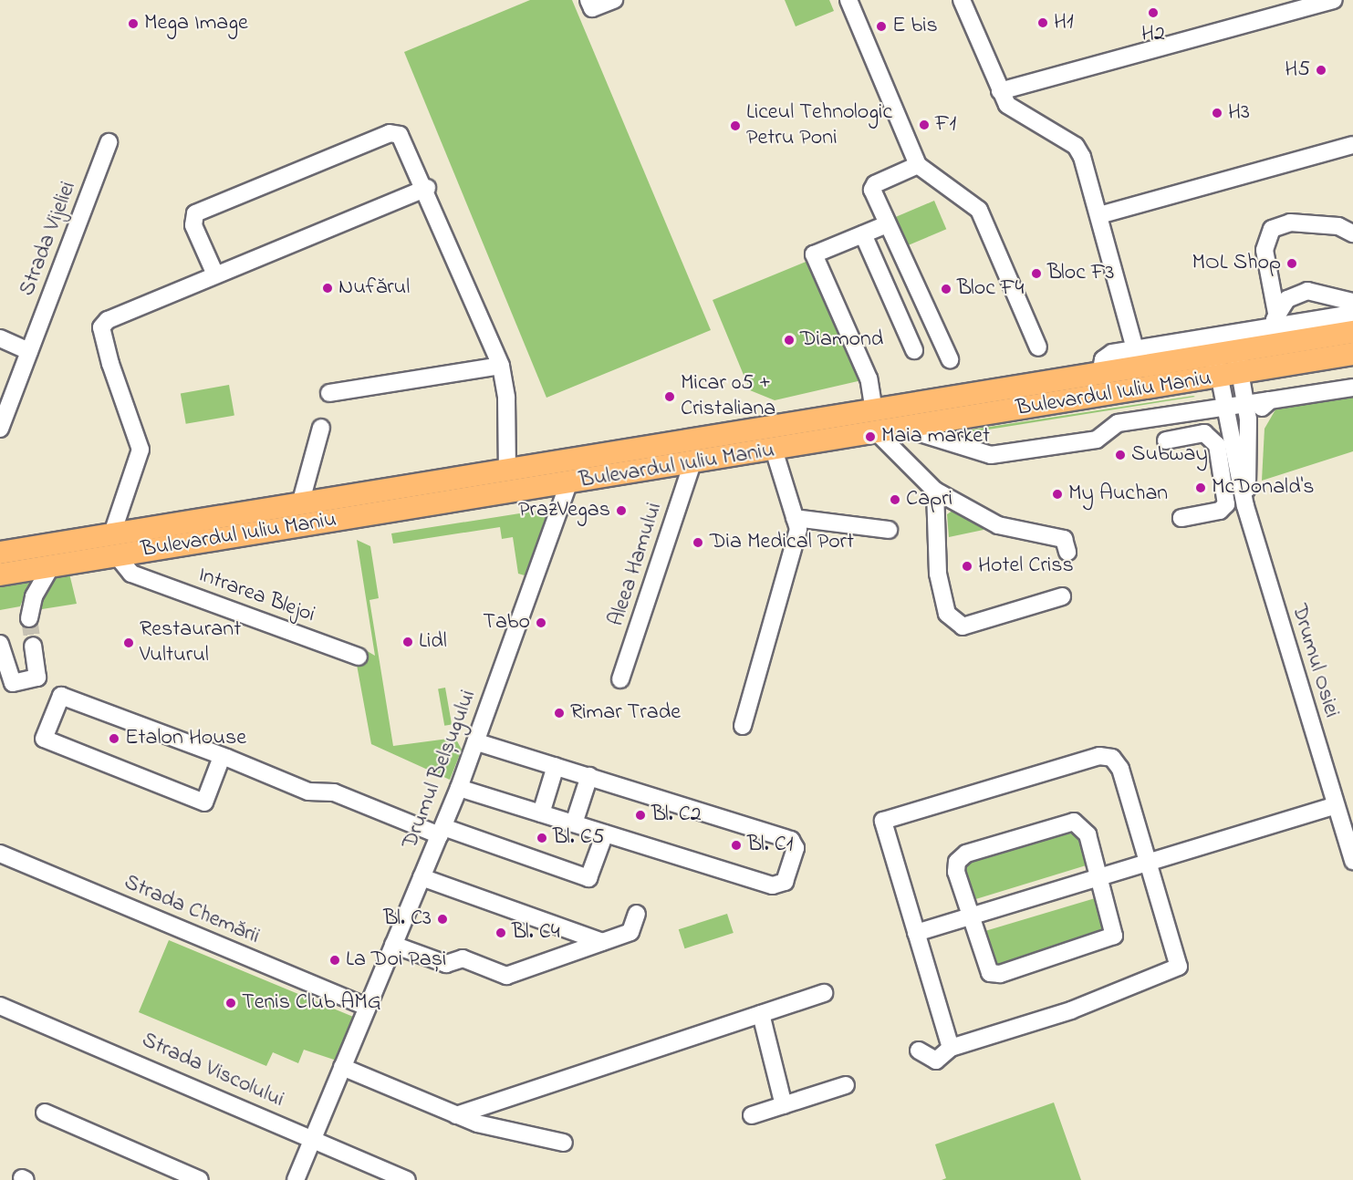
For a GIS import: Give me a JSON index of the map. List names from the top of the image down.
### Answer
{
  "streets": {
    "main road": ["Bulevardul Iuliu Maniu"],
    "street": [
      "Strada Vijeliei",
      "Aleea Hamului",
      "Intrarea Blejoi",
      "Drumul Osiei",
      "Drumul Belșugului",
      "Strada Chemării",
      "Strada Viscolului"
    ]
  },
  "crossings": [
    ["Bulevardul Iuliu Maniu", "Aleea Hamului"],
    ["Bulevardul Iuliu Maniu", "Intrarea Blejoi"],
    ["Bulevardul Iuliu Maniu", "Drumul Osiei"],
    ["Bulevardul Iuliu Maniu", "Drumul Belșugului"],
    ["Drumul Belșugului", "Strada Chemării"],
    ["Drumul Belșugului", "Strada Viscolului"]
  ],
  "places": [
    "H2",
    "H1",
    "Mega Image",
    "E bis",
    "H5",
    "H3",
    "F1",
    "Liceul Tehnologic Petru Poni",
    "MOL Shop",
    "Bloc F3",
    "Nufărul",
    "Bloc F4",
    "Diamond",
    "Micar 05 + Cristaliana",
    "Maia market",
    "Subway",
    "McDonald's",
    "My Auchan",
    "Capri",
    "PrazVegas",
    "Dia Medical Port",
    "Hotel Criss",
    "Tabo",
    "Lidl",
    "Restaurant Vulturul",
    "Rimar Trade",
    "Etalon House",
    "Bl. C2",
    "Bl. C5",
    "Bl. C1",
    "Bl. C3",
    "Bl. C4",
    "La Doi Pași",
    "Tenis Club AMG"
  ]
}
